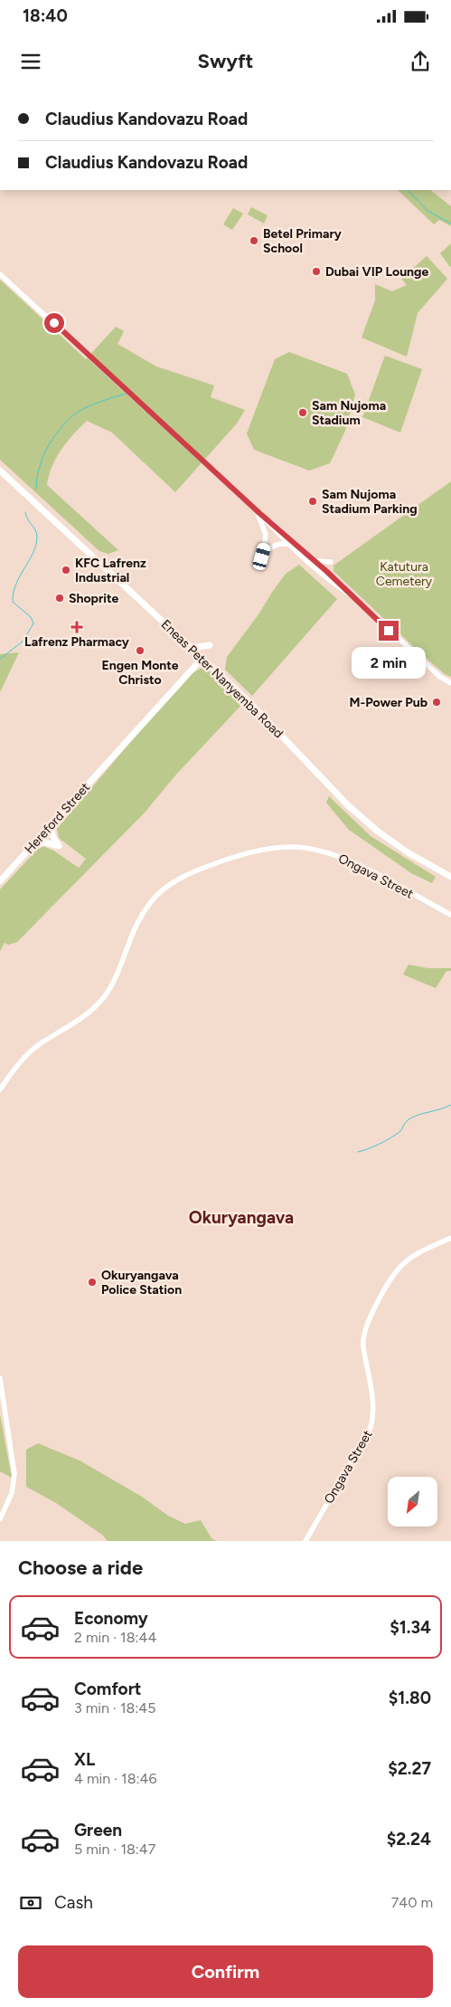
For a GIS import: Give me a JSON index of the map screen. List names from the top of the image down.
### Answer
{
  "streets": {
    "main road": ["Eneas Peter Nanyemba Road", "Hereford Street"],
    "street": ["Ongava Street"]
  },
  "crossings": [
    ["Eneas Peter Nanyemba Road", "Hereford Street"]
  ],
  "districts": ["Okuryangava"],
  "parks": ["Katutura Cemetery"],
  "places": {
    "other": [
      "Betel Primary School",
      "Dubai VIP Lounge",
      "Sam Nujoma Stadium",
      "Sam Nujoma Stadium Parking",
      "KFC Lafrenz Industrial",
      "Shoprite",
      "Engen Monte Christo",
      "M-Power Pub",
      "Okuryangava Police Station"
    ],
    "health": ["Lafrenz Pharmacy"]
  },
  "north": "bottom left",
  "page": {
    "status": "18:40",
    "header": "Swyft",
    "banner": ["Claudius Kandovazu Road", "Claudius Kandovazu Road"],
    "bubble": "2 min",
    "heading": "Choose a ride",
    "list": [
      {
        "name": "Economy",
        "note": "2 min · 18:44",
        "value": "$1.34"
      },
      {
        "name": "Comfort",
        "note": "3 min · 18:45",
        "value": "$1.80"
      },
      {
        "name": "XL",
        "note": "4 min · 18:46",
        "value": "$2.27"
      },
      {
        "name": "Green",
        "note": "5 min · 18:47",
        "value": "$2.24"
      }
    ],
    "pay": ["Cash", "740 m"],
    "buttons": "Confirm"
  }
}
